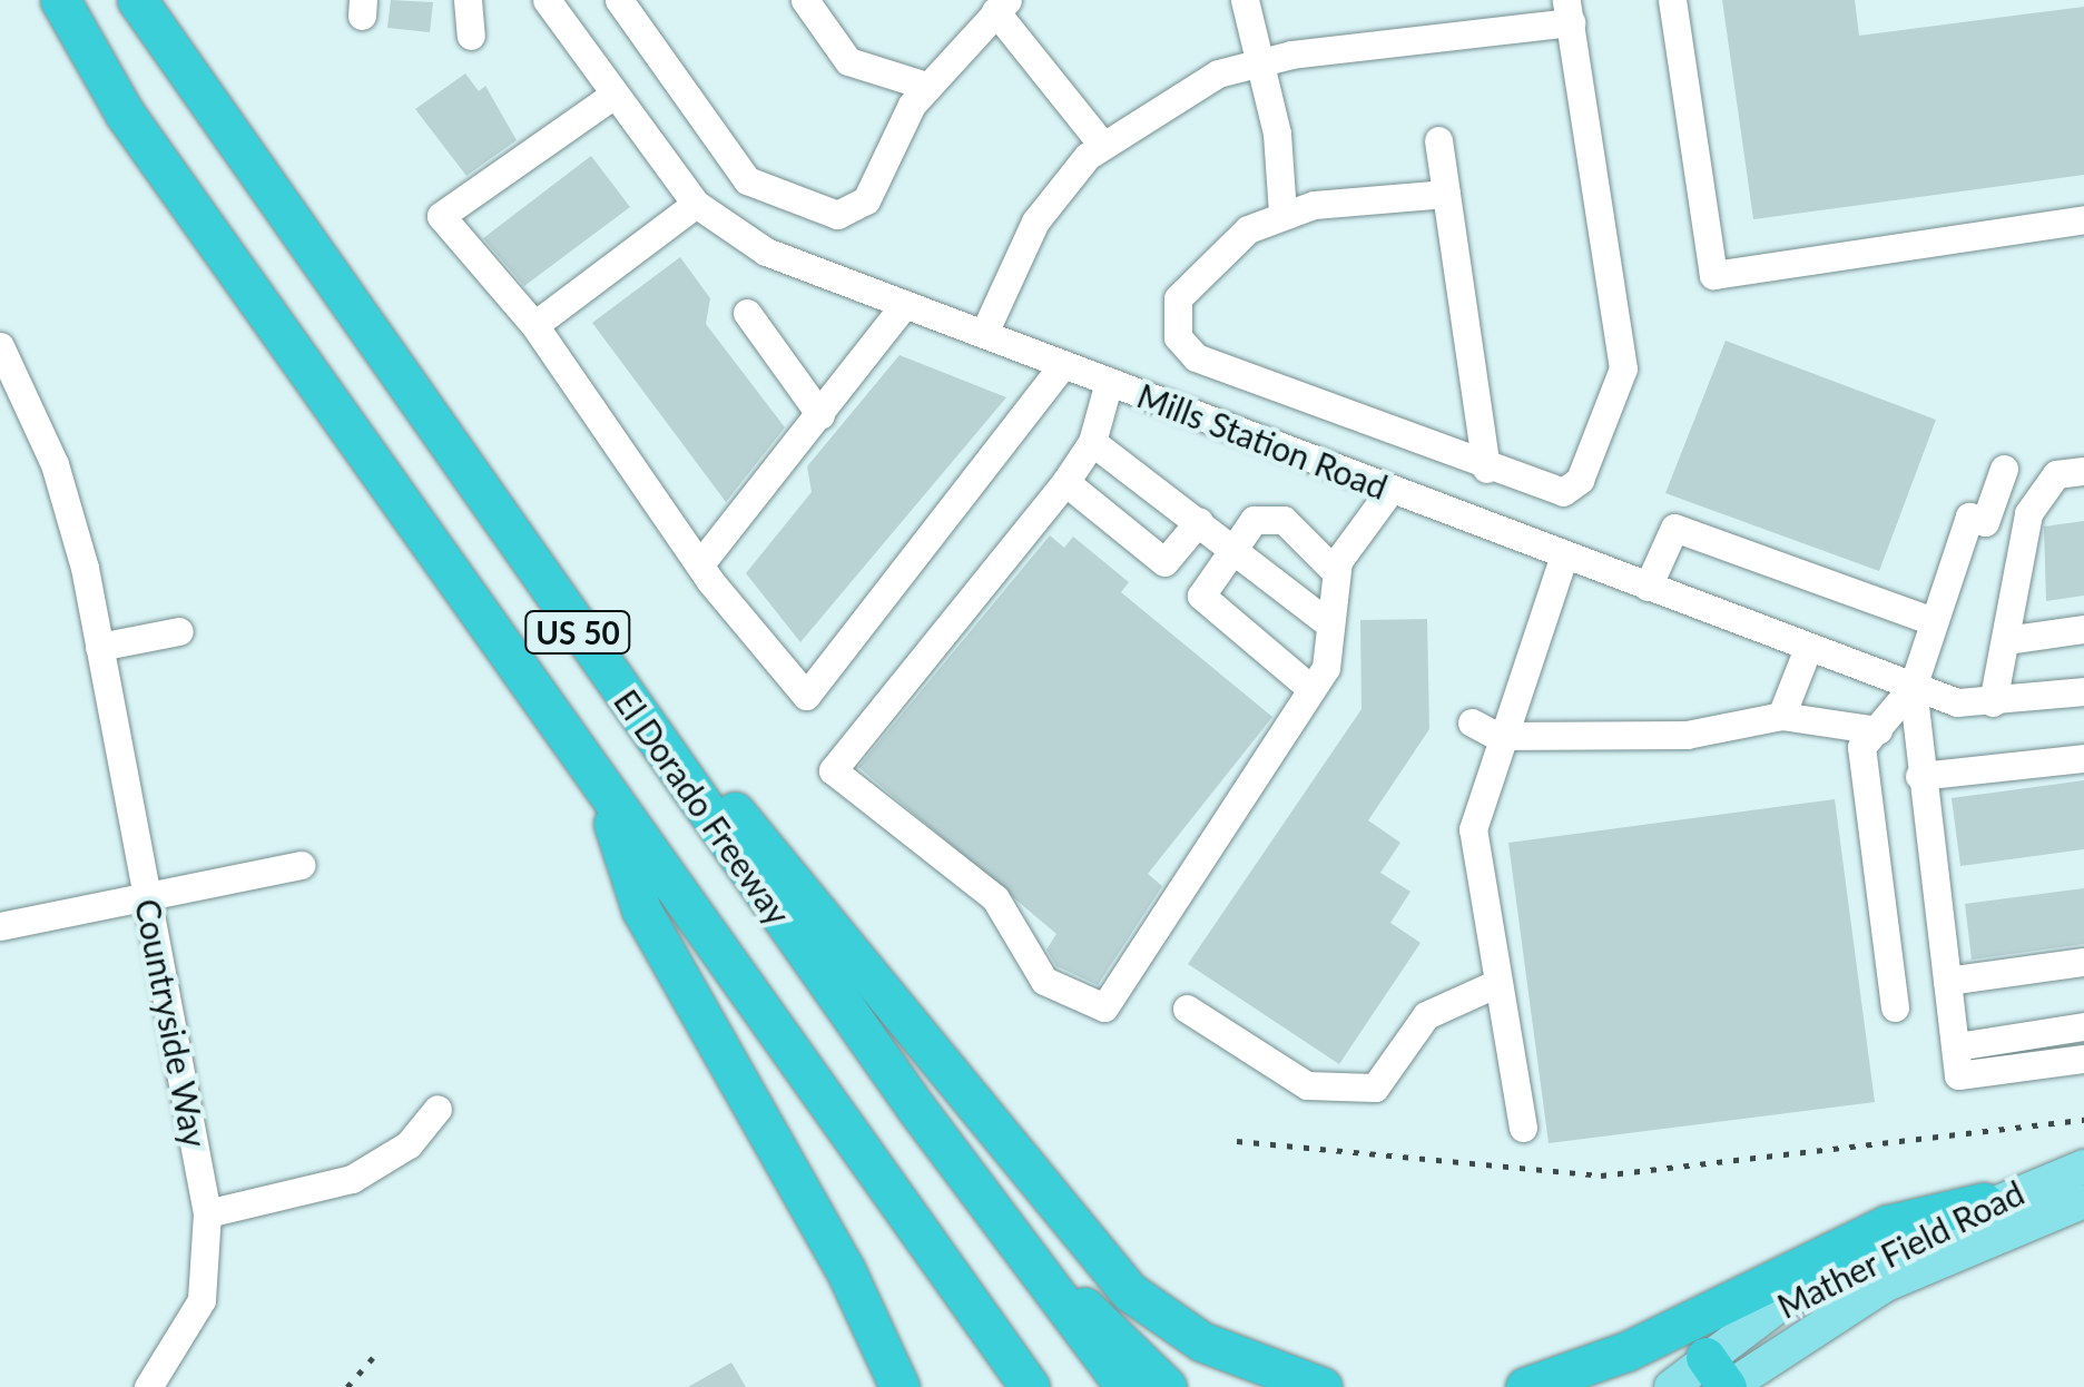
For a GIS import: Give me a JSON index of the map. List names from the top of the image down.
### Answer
{
  "streets": {
    "highway": ["US 50", "El Dorado Freeway"],
    "main road": ["Mather Field Road"],
    "street": ["Mills Station Road", "Countryside Way"]
  }
}
